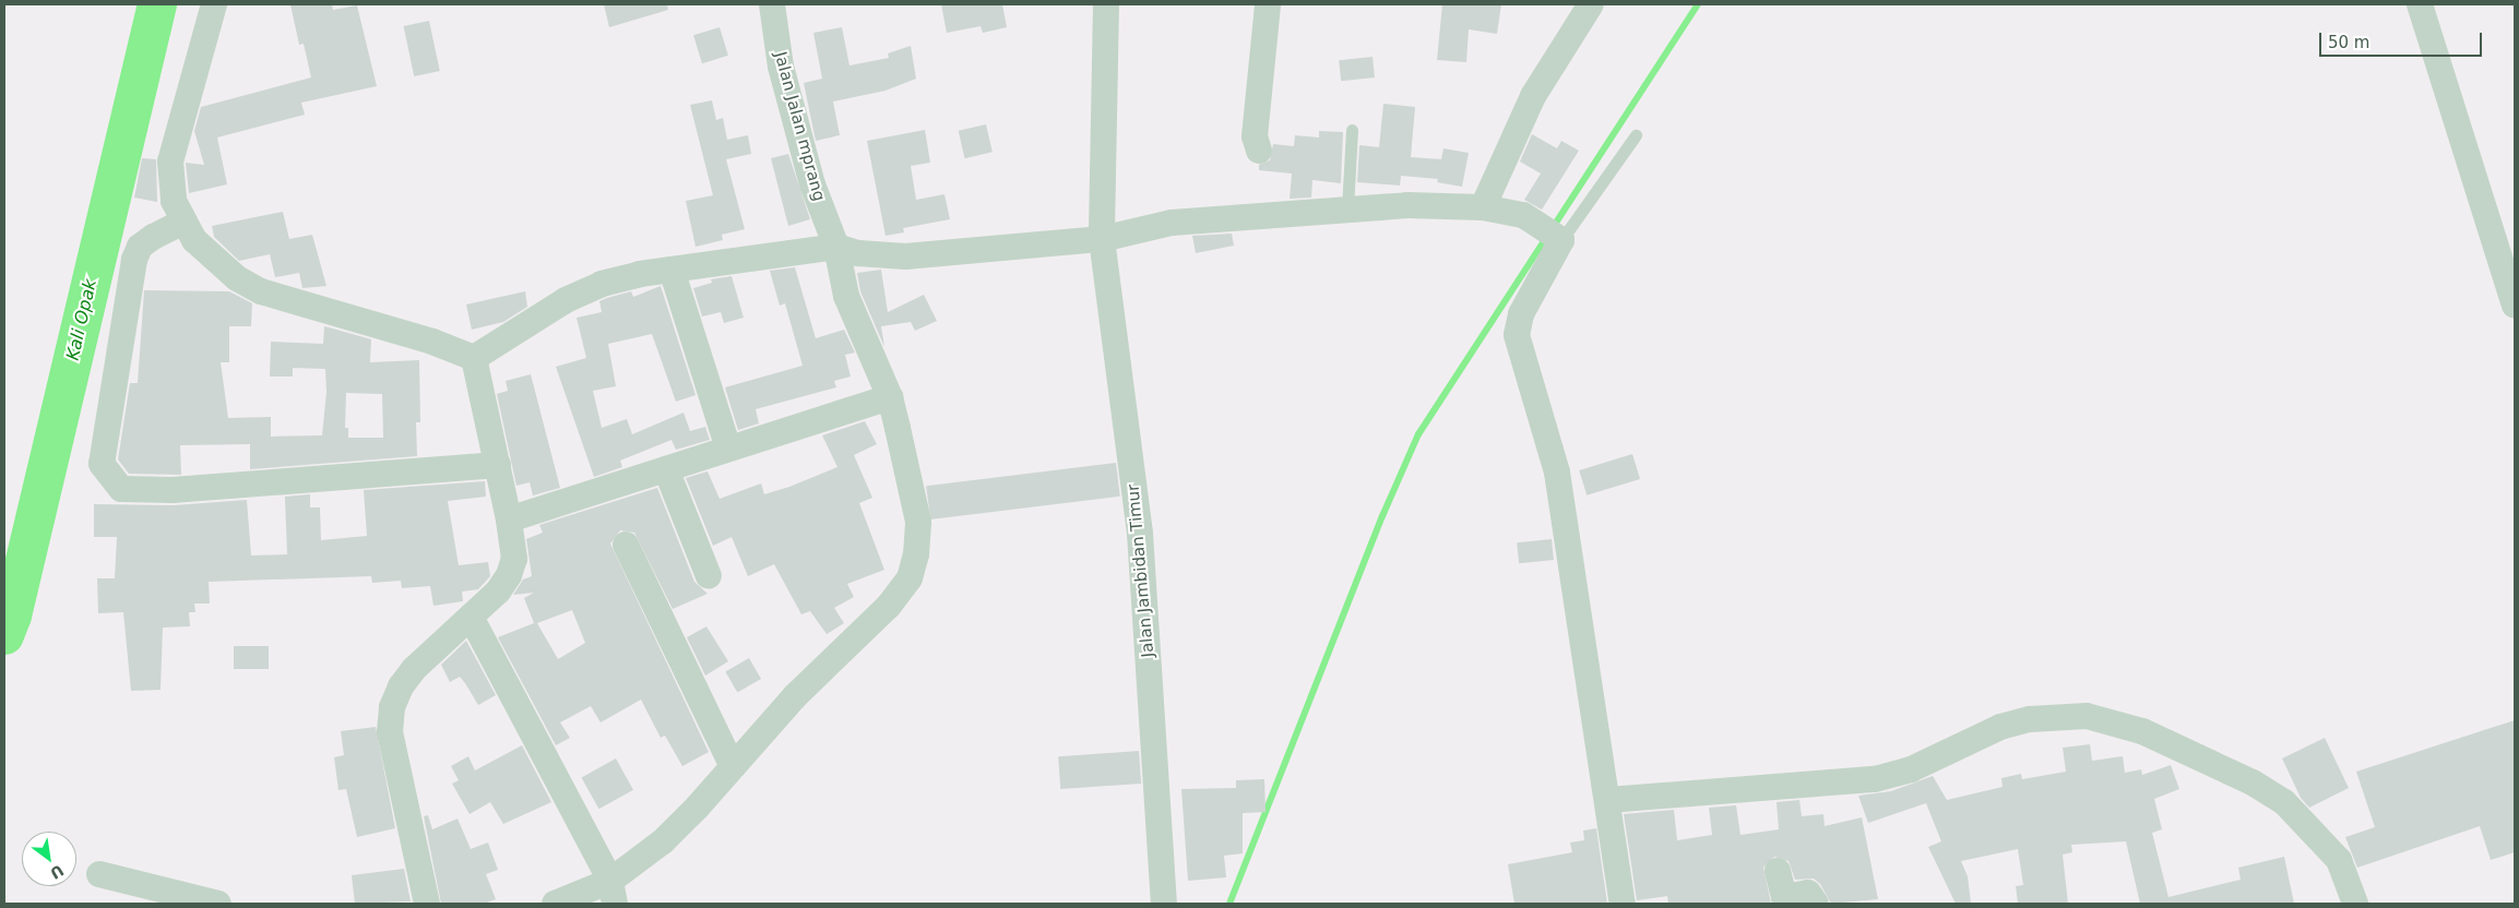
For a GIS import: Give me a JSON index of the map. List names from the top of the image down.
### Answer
{
  "streets": {
    "street": ["Jalan Jalan mprang", "Jalan Jambidan Timur"]
  },
  "water": ["Kali Opak"],
  "scale_bar": "50 m",
  "north": "bottom right"
}
